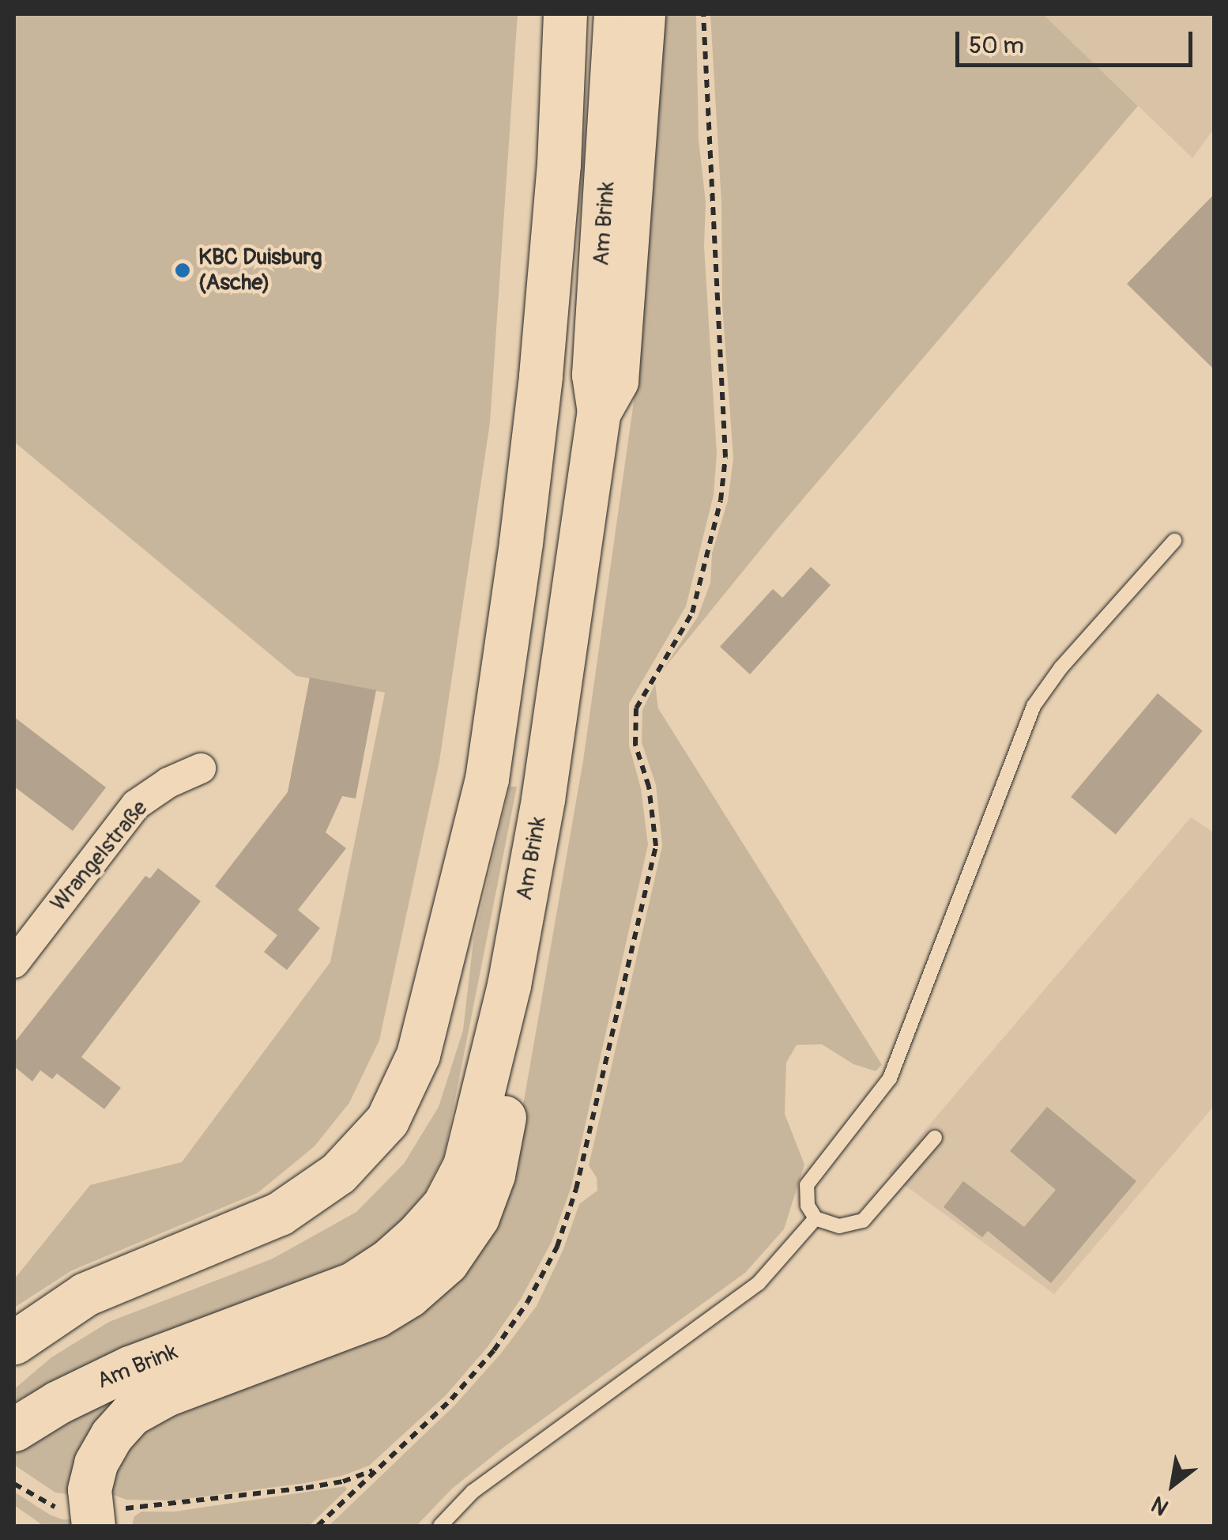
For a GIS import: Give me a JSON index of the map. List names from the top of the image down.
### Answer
{
  "streets": {
    "highway": ["Am Brink"],
    "street": ["Wrangelstraße"]
  },
  "places": ["KBC Duisburg (Asche)"],
  "scale_bar": "50 m",
  "north": "bottom left"
}
